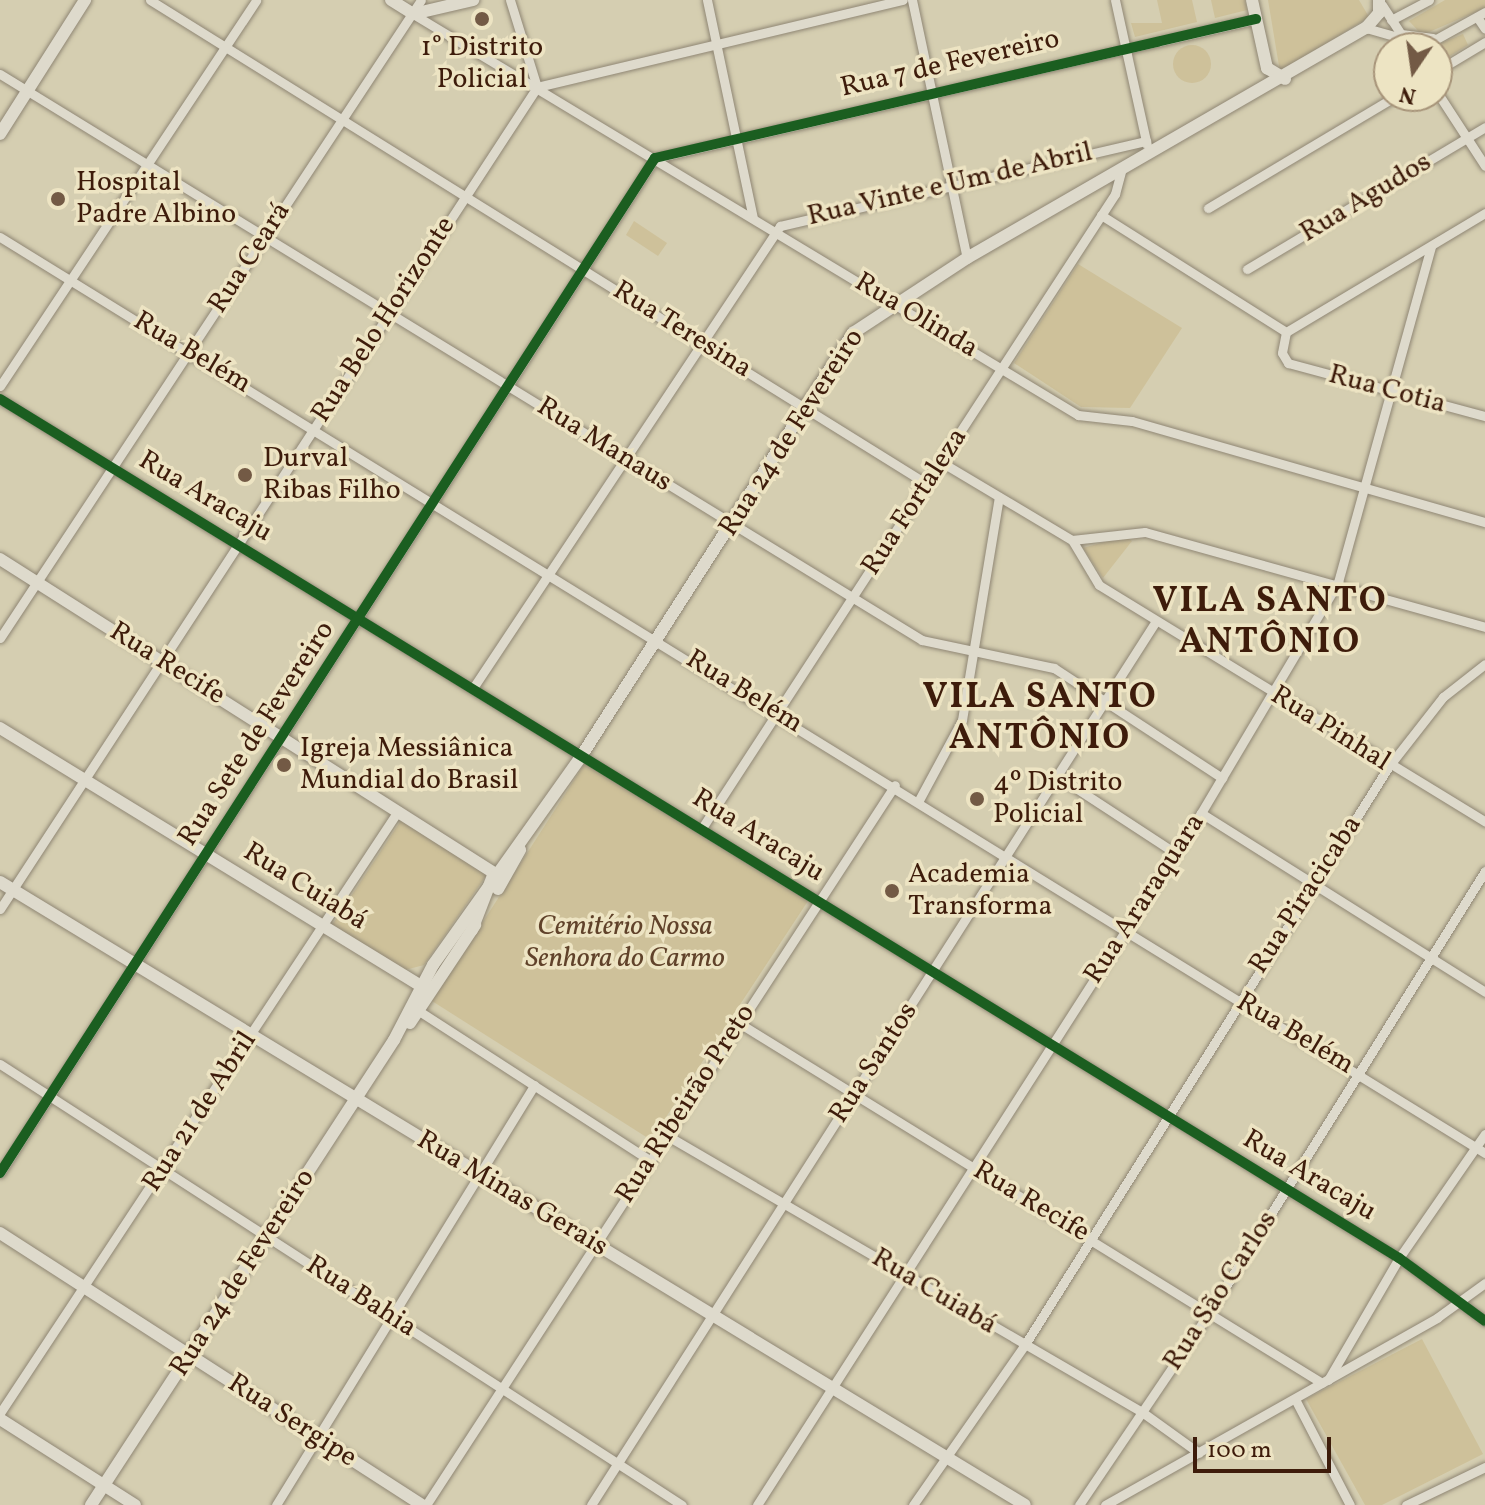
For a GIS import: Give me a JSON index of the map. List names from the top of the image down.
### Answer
{
  "streets": {
    "main road": [
      "Rua Olinda",
      "Rua 24 de Fevereiro",
      "Rua Recife",
      "Rua Cuiabá",
      "Rua Minas Gerais",
      "Rua Sergipe"
    ],
    "street": [
      "Rua 7 de Fevereiro",
      "Rua Vinte e Um de Abril",
      "Rua Agudos",
      "Rua Ceará",
      "Rua Belo Horizonte",
      "Rua Teresina",
      "Rua Belém",
      "Rua Cotia",
      "Rua Manaus",
      "Rua Aracaju",
      "Rua Fortaleza",
      "Rua Pinhal",
      "Rua Sete de Fevereiro",
      "Rua Piracicaba",
      "Rua Araraquara",
      "Rua Santos",
      "Rua Ribeirão Preto",
      "Rua 21 de Abril",
      "Rua São Carlos",
      "Rua Bahia"
    ]
  },
  "crossings": [
    ["Rua 7 de Fevereiro", "Rua Olinda"],
    ["Rua 7 de Fevereiro", "Rua Sete de Fevereiro"],
    ["Rua Vinte e Um de Abril", "Rua Olinda"],
    ["Rua Vinte e Um de Abril", "Rua Teresina"],
    ["Rua Vinte e Um de Abril", "Rua Belém"],
    ["Rua Vinte e Um de Abril", "Rua Manaus"],
    ["Rua Vinte e Um de Abril", "Rua Aracaju"],
    ["Rua Ceará", "Rua Olinda"],
    ["Rua Ceará", "Rua Teresina"],
    ["Rua Ceará", "Rua Belém"],
    ["Rua Ceará", "Rua Manaus"],
    ["Rua Ceará", "Rua Aracaju"],
    ["Rua Ceará", "Rua Recife"],
    ["Rua Olinda", "Rua Belo Horizonte"],
    ["Rua Olinda", "Rua 24 de Fevereiro"],
    ["Rua Olinda", "Rua Fortaleza"],
    ["Rua Olinda", "Rua Sete de Fevereiro"],
    ["Rua Olinda", "Rua Araraquara"],
    ["Rua Belo Horizonte", "Rua Teresina"],
    ["Rua Belo Horizonte", "Rua Belém"],
    ["Rua Belo Horizonte", "Rua Manaus"],
    ["Rua Belo Horizonte", "Rua Aracaju"],
    ["Rua Belo Horizonte", "Rua Recife"],
    ["Rua Belo Horizonte", "Rua Cuiabá"],
    ["Rua Belo Horizonte", "Rua Minas Gerais"],
    ["Rua Teresina", "Rua 24 de Fevereiro"],
    ["Rua Teresina", "Rua Fortaleza"],
    ["Rua Teresina", "Rua Sete de Fevereiro"],
    ["Rua Belém", "Rua 24 de Fevereiro"],
    ["Rua Belém", "Rua Fortaleza"],
    ["Rua Belém", "Rua Sete de Fevereiro"],
    ["Rua Belém", "Rua Piracicaba"],
    ["Rua Belém", "Rua Araraquara"],
    ["Rua Belém", "Rua Santos"],
    ["Rua Belém", "Rua Ribeirão Preto"],
    ["Rua Belém", "Rua São Carlos"],
    ["Rua Cotia", "Rua Araraquara"],
    ["Rua 24 de Fevereiro", "Rua Manaus"],
    ["Rua 24 de Fevereiro", "Rua Aracaju"],
    ["Rua 24 de Fevereiro", "Rua Fortaleza"],
    ["Rua 24 de Fevereiro", "Rua Recife"],
    ["Rua 24 de Fevereiro", "Rua Cuiabá"],
    ["Rua 24 de Fevereiro", "Rua Minas Gerais"],
    ["Rua 24 de Fevereiro", "Rua Bahia"],
    ["Rua 24 de Fevereiro", "Rua Sergipe"],
    ["Rua Manaus", "Rua Fortaleza"],
    ["Rua Manaus", "Rua Sete de Fevereiro"],
    ["Rua Manaus", "Rua Araraquara"],
    ["Rua Manaus", "Rua Santos"],
    ["Rua Aracaju", "Rua Fortaleza"],
    ["Rua Aracaju", "Rua Sete de Fevereiro"],
    ["Rua Aracaju", "Rua Piracicaba"],
    ["Rua Aracaju", "Rua Araraquara"],
    ["Rua Aracaju", "Rua Santos"],
    ["Rua Aracaju", "Rua Ribeirão Preto"],
    ["Rua Aracaju", "Rua São Carlos"],
    ["Rua Recife", "Rua Sete de Fevereiro"],
    ["Rua Recife", "Rua Piracicaba"],
    ["Rua Recife", "Rua Araraquara"],
    ["Rua Recife", "Rua Santos"],
    ["Rua Recife", "Rua Ribeirão Preto"],
    ["Rua Recife", "Rua 21 de Abril"],
    ["Rua Recife", "Rua São Carlos"],
    ["Rua Pinhal", "Rua Piracicaba"],
    ["Rua Pinhal", "Rua Araraquara"],
    ["Rua Pinhal", "Rua Santos"],
    ["Rua Sete de Fevereiro", "Rua Cuiabá"],
    ["Rua Sete de Fevereiro", "Rua Minas Gerais"],
    ["Rua Sete de Fevereiro", "Rua Bahia"],
    ["Rua Cuiabá", "Rua Piracicaba"],
    ["Rua Cuiabá", "Rua Araraquara"],
    ["Rua Cuiabá", "Rua Santos"],
    ["Rua Cuiabá", "Rua Ribeirão Preto"],
    ["Rua Cuiabá", "Rua 21 de Abril"],
    ["Rua Cuiabá", "Rua São Carlos"],
    ["Rua Piracicaba", "Rua Minas Gerais"],
    ["Rua Araraquara", "Rua Minas Gerais"],
    ["Rua Santos", "Rua Minas Gerais"],
    ["Rua Santos", "Rua Bahia"],
    ["Rua Ribeirão Preto", "Rua Minas Gerais"],
    ["Rua Ribeirão Preto", "Rua Bahia"],
    ["Rua Ribeirão Preto", "Rua Sergipe"],
    ["Rua 21 de Abril", "Rua Minas Gerais"],
    ["Rua 21 de Abril", "Rua Bahia"],
    ["Rua 21 de Abril", "Rua Sergipe"]
  ],
  "districts": ["VILA SANTO ANTÔNIO", "VILA SANTO ANTÔNIO"],
  "parks": ["Cemitério Nossa Senhora do Carmo"],
  "places": [
    "1° Distrito Policial",
    "Hospital Padre Albino",
    "Durval Ribas Filho",
    "Igreja Messiânica Mundial do Brasil",
    "4º Distrito Policial",
    "Academia Transforma"
  ],
  "scale_bar": "100 m",
  "north": "bottom"
}
